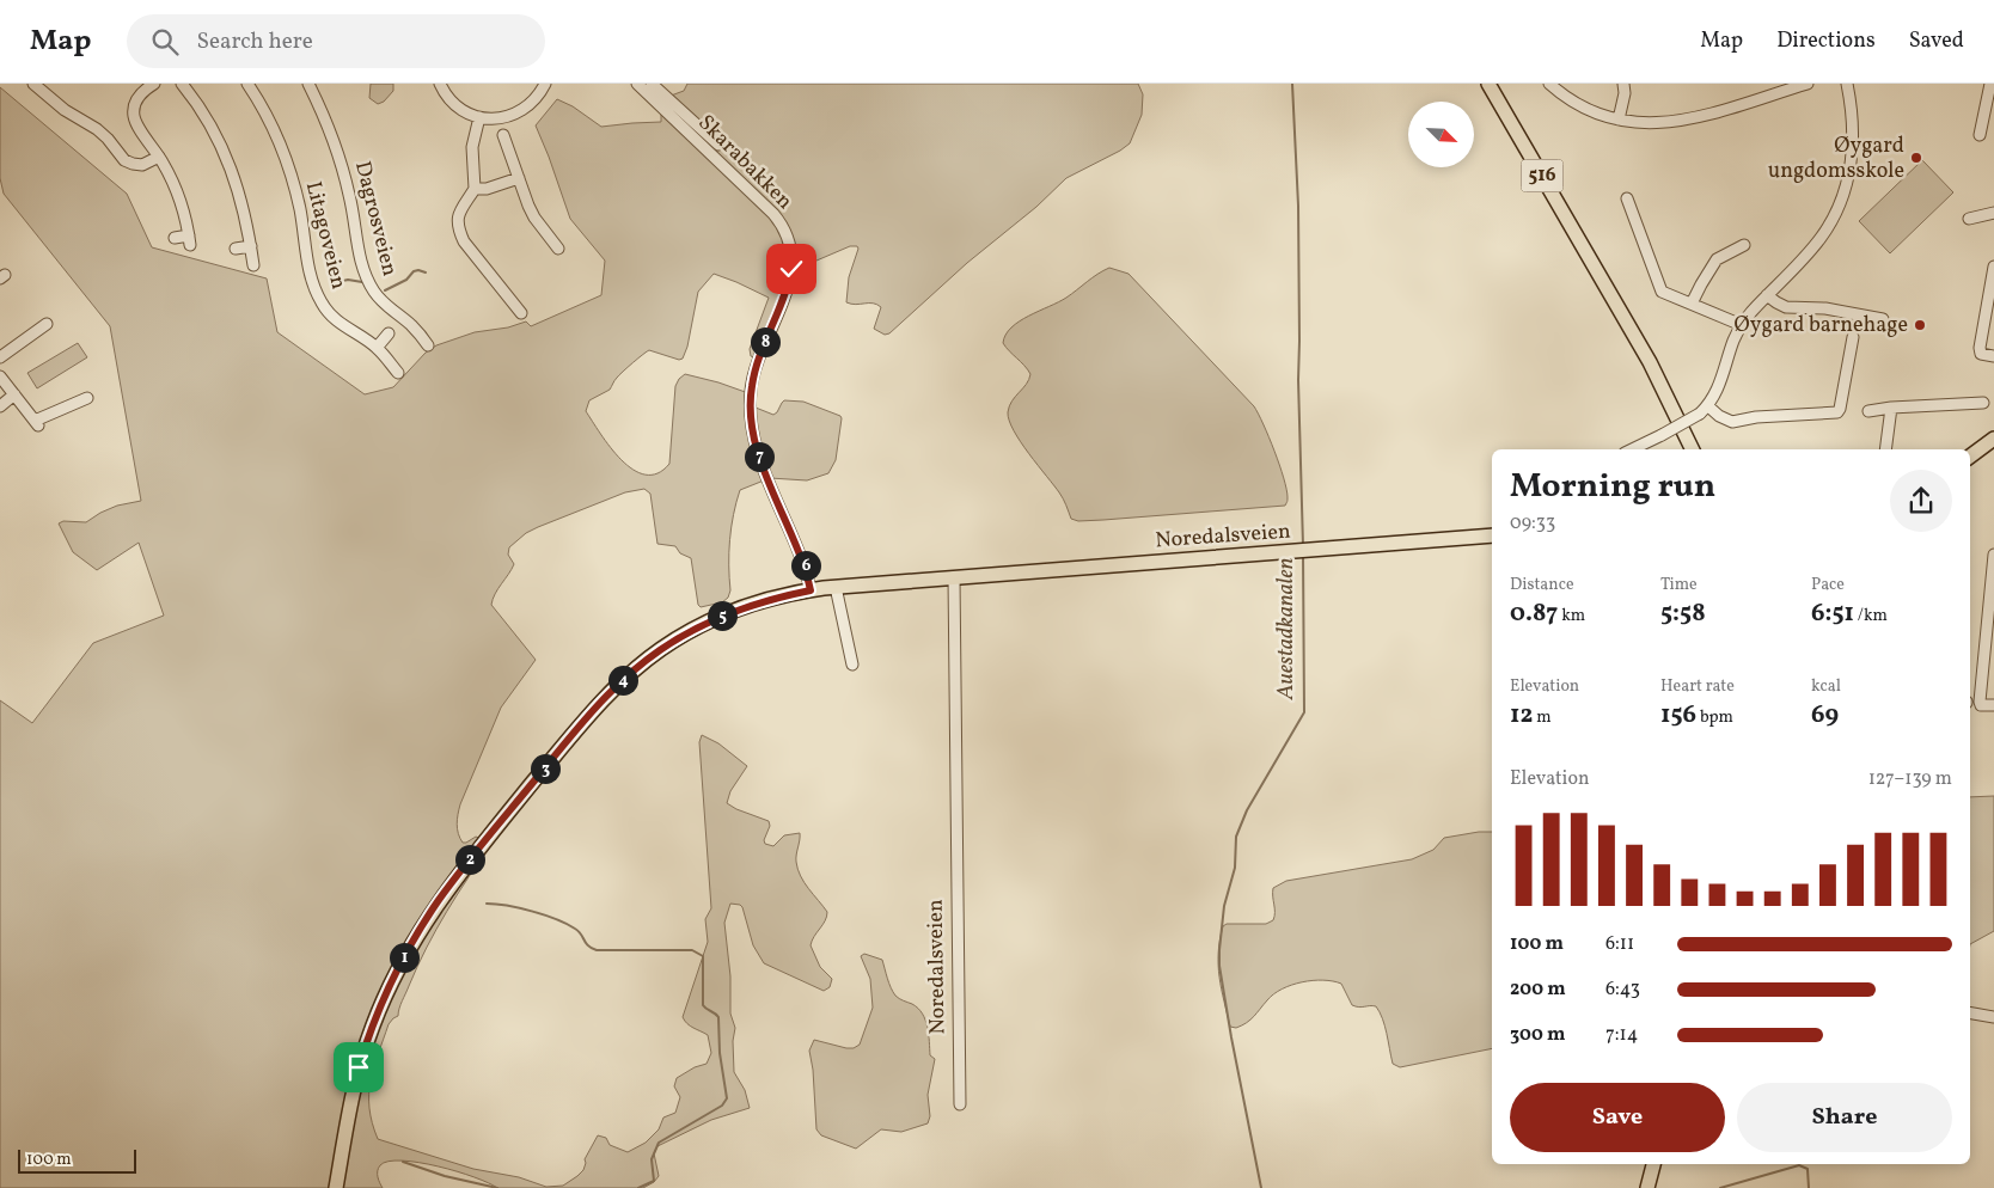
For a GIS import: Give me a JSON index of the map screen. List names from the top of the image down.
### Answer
{
  "streets": {
    "main road": ["516", "Noredalsveien"],
    "street": ["Skarabakken", "Dagrosveien", "Litagoveien"]
  },
  "crossings": [
    ["Skarabakken", "Noredalsveien"]
  ],
  "water": ["Auestadkanalen"],
  "places": ["Øygard ungdomsskole", "Øygard barnehage"],
  "scale_bar": "100 m",
  "north": "bottom right",
  "page": {
    "header": "Map",
    "search": "Search here",
    "nav": ["Map", "Directions", "Saved"],
    "pins": [
      "8",
      "7",
      "6",
      "5",
      "4",
      "3",
      "2",
      "1"
    ],
    "heading": ["Morning run", "09:33"],
    "stats": [
      ["Distance", "0.87 km"],
      ["Time", "5:58"],
      ["Pace", "6:51 /km"],
      ["Elevation", "12 m"],
      ["Heart rate", "156 bpm"],
      ["kcal", "69"]
    ],
    "chart": ["Elevation", "127–139 m"],
    "list": [
      {
        "name": "100 m",
        "note": "6:11"
      },
      {
        "name": "200 m",
        "note": "6:43"
      },
      {
        "name": "300 m",
        "note": "7:14"
      }
    ],
    "buttons": ["Save", "Share"],
    "scale": "100 m"
  }
}
